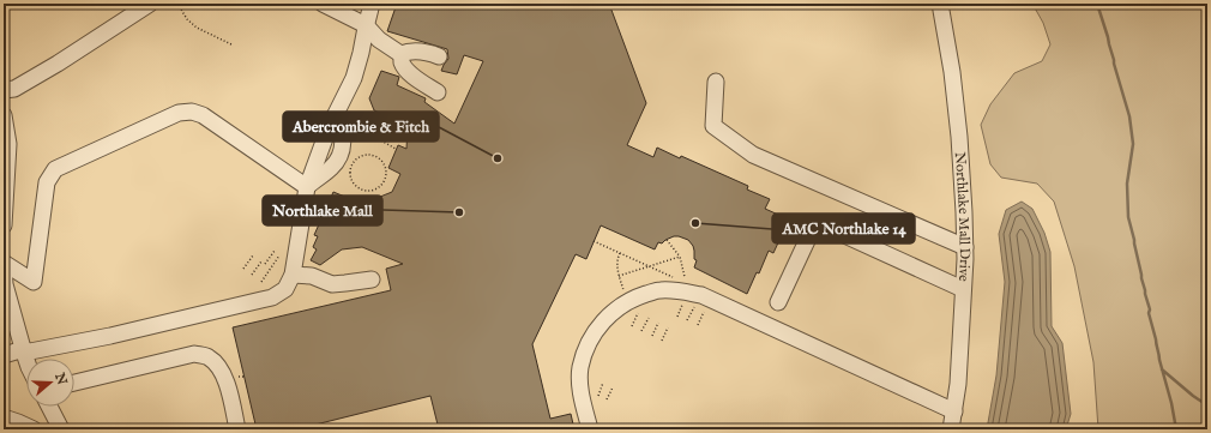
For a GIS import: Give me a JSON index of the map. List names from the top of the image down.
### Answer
{
  "streets": {
    "street": ["Northlake Mall Drive"]
  },
  "places": ["Abercrombie & Fitch", "Northlake Mall", "AMC Northlake 14"],
  "north": "right"
}
